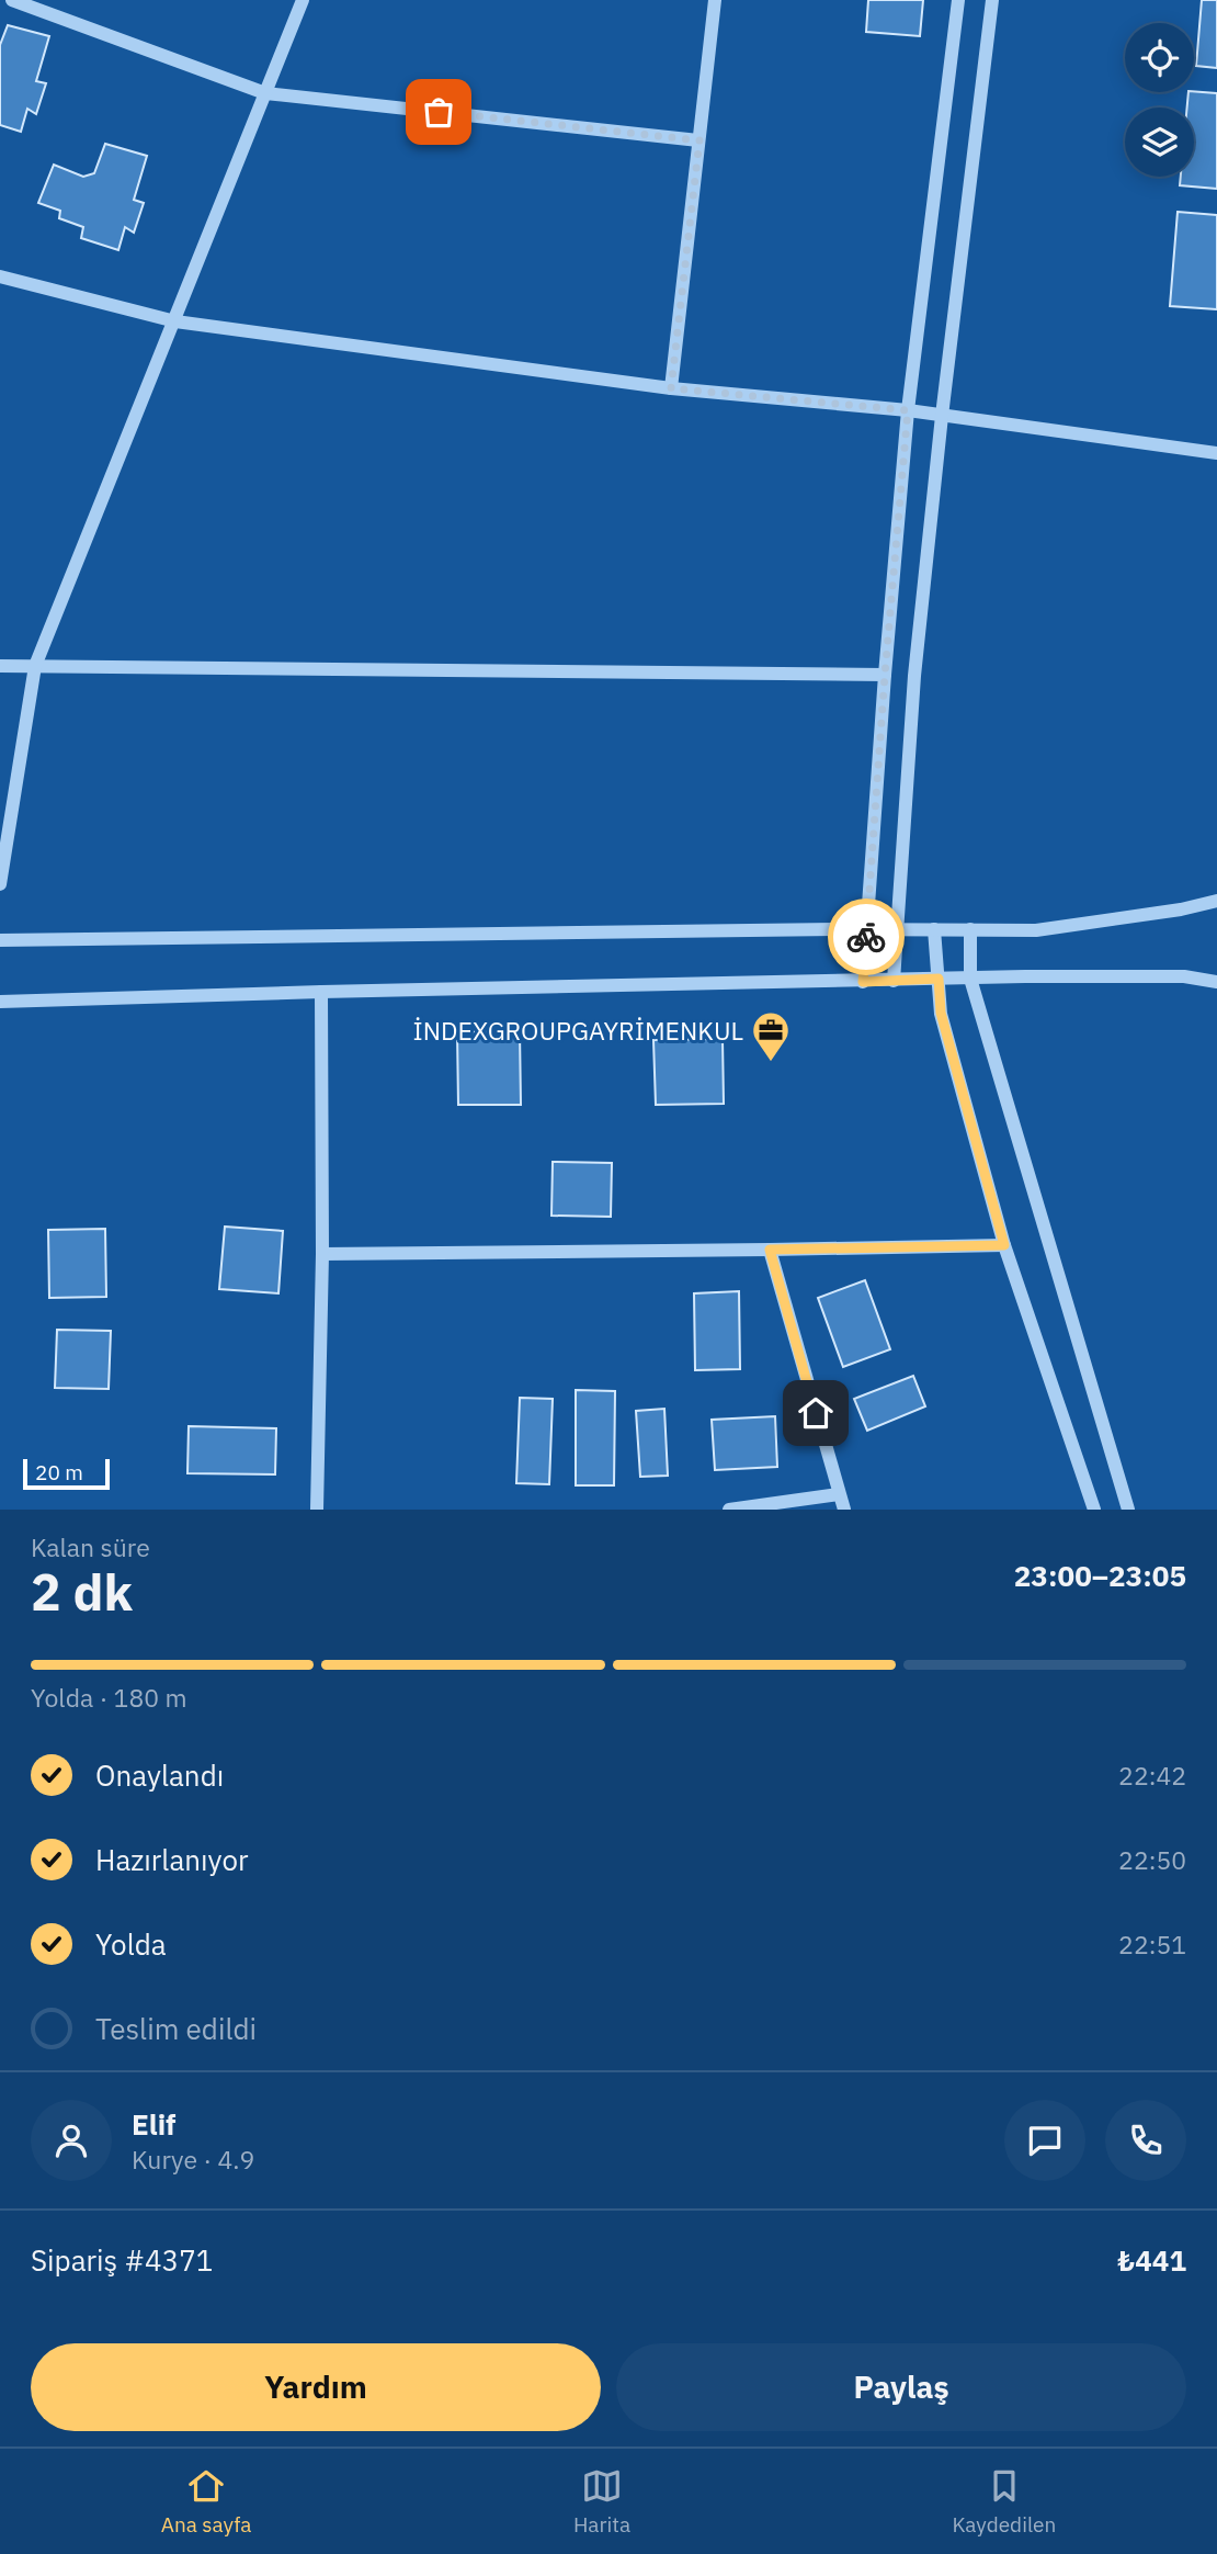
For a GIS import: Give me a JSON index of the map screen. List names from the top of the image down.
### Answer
{
  "places": {
    "office": ["İNDEXGROUPGAYRİMENKUL"]
  },
  "scale_bar": "20 m",
  "page": {
    "scale": "20 m",
    "heading": ["2 dk", "Kalan süre", "23:00–23:05"],
    "panel": [
      "Elif",
      "Kurye · 4.9",
      "Sipariş #4371",
      "₺441"
    ],
    "bar": "Yolda · 180 m",
    "list": [
      ["Onaylandı", "22:42"],
      ["Hazırlanıyor", "22:50"],
      ["Yolda", "22:51"],
      "Teslim edildi"
    ],
    "buttons": ["Yardım", "Paylaş"],
    "tabs": ["Ana sayfa", "Harita", "Kaydedilen"]
  }
}
